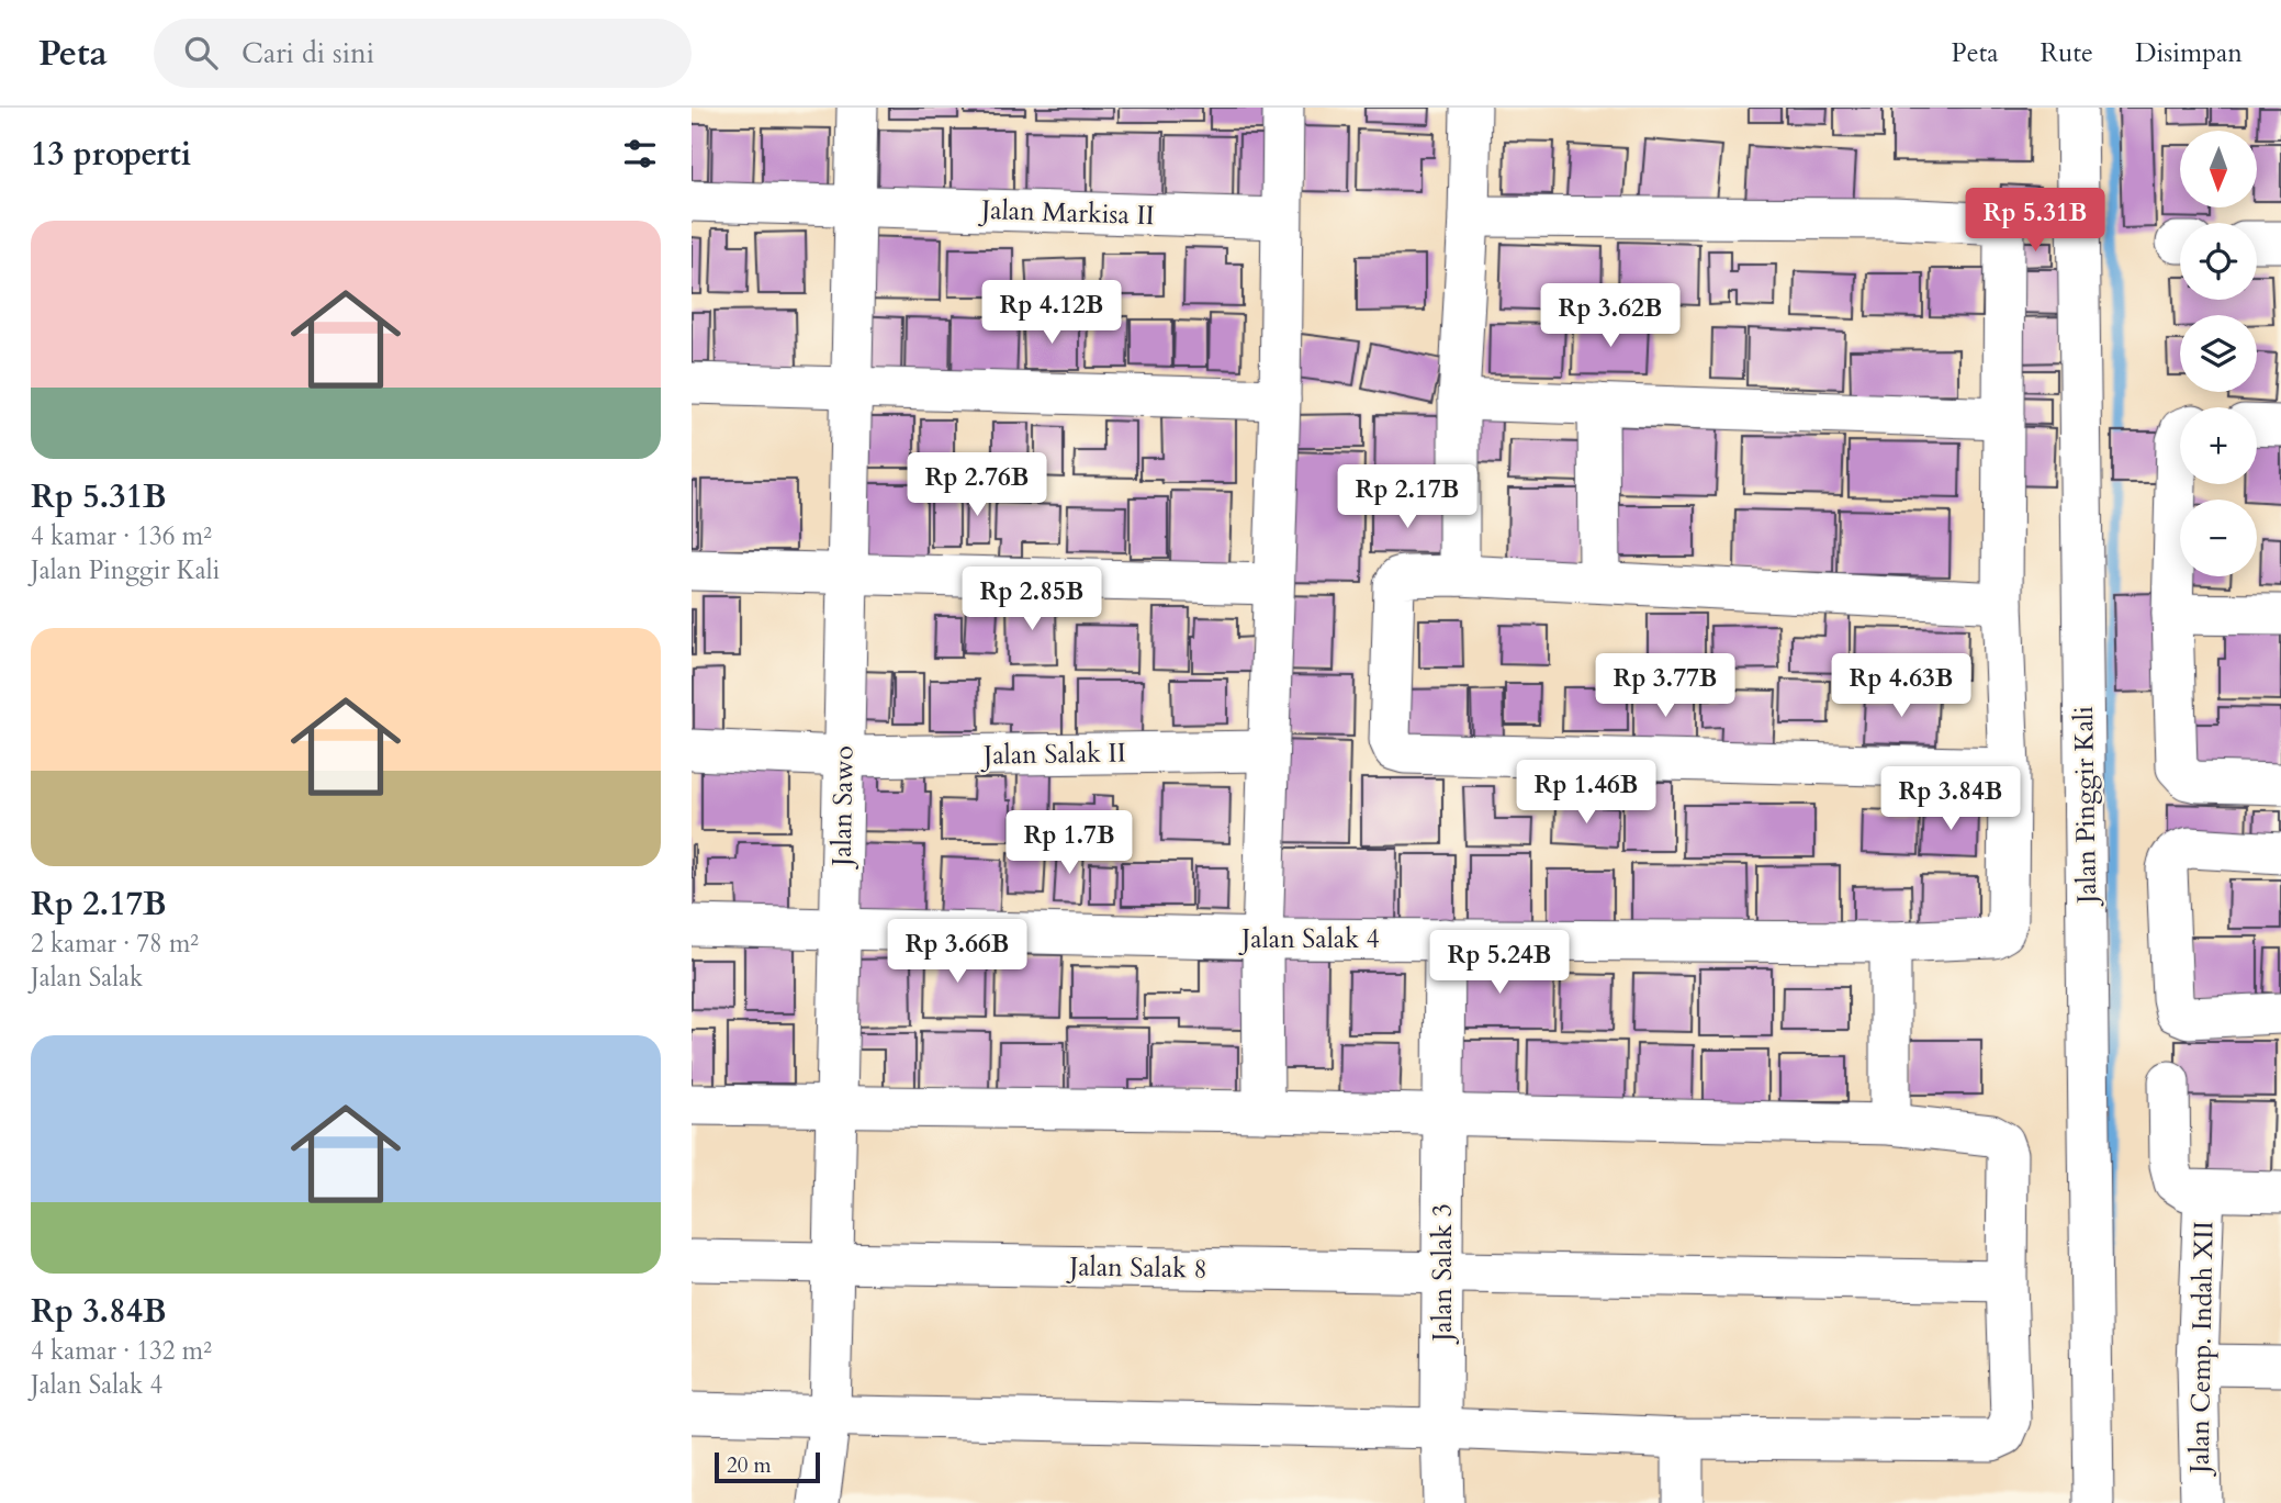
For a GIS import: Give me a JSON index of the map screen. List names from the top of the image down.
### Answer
{
  "streets": {
    "street": [
      "Jalan Markisa II",
      "Jalan Salak II",
      "Jalan Pinggir Kali",
      "Jalan Sawo",
      "Jalan Salak 4",
      "Jalan Salak 8",
      "Jalan Salak 3",
      "Jalan Cemp. Indah XII"
    ]
  },
  "crossings": [
    ["Jalan Markisa II", "Jalan Sawo"],
    ["Jalan Salak II", "Jalan Sawo"],
    ["Jalan Sawo", "Jalan Salak 4"],
    ["Jalan Sawo", "Jalan Salak 8"],
    ["Jalan Salak 4", "Jalan Salak 3"],
    ["Jalan Salak 8", "Jalan Salak 3"]
  ],
  "scale_bar": "20 m",
  "north": "bottom",
  "page": {
    "header": "Peta",
    "search": "Cari di sini",
    "nav": ["Peta", "Rute", "Disimpan"],
    "heading": "13 properti",
    "map_buttons": ["+", "−"],
    "price": [
      "Rp 5.31B",
      "Rp 4.12B",
      "Rp 3.62B",
      "Rp 2.76B",
      "Rp 2.17B",
      "Rp 2.85B",
      "Rp 3.77B",
      "Rp 4.63B",
      "Rp 1.46B",
      "Rp 3.84B",
      "Rp 1.7B",
      "Rp 3.66B",
      "Rp 5.24B"
    ],
    "list": [
      {
        "name": "Rp 5.31B",
        "note": "4 kamar · 136 m² · Jalan Pinggir Kali"
      },
      {
        "name": "Rp 2.17B",
        "note": "2 kamar · 78 m² · Jalan Salak"
      },
      {
        "name": "Rp 3.84B",
        "note": "4 kamar · 132 m² · Jalan Salak 4"
      }
    ],
    "scale": "20 m"
  }
}
